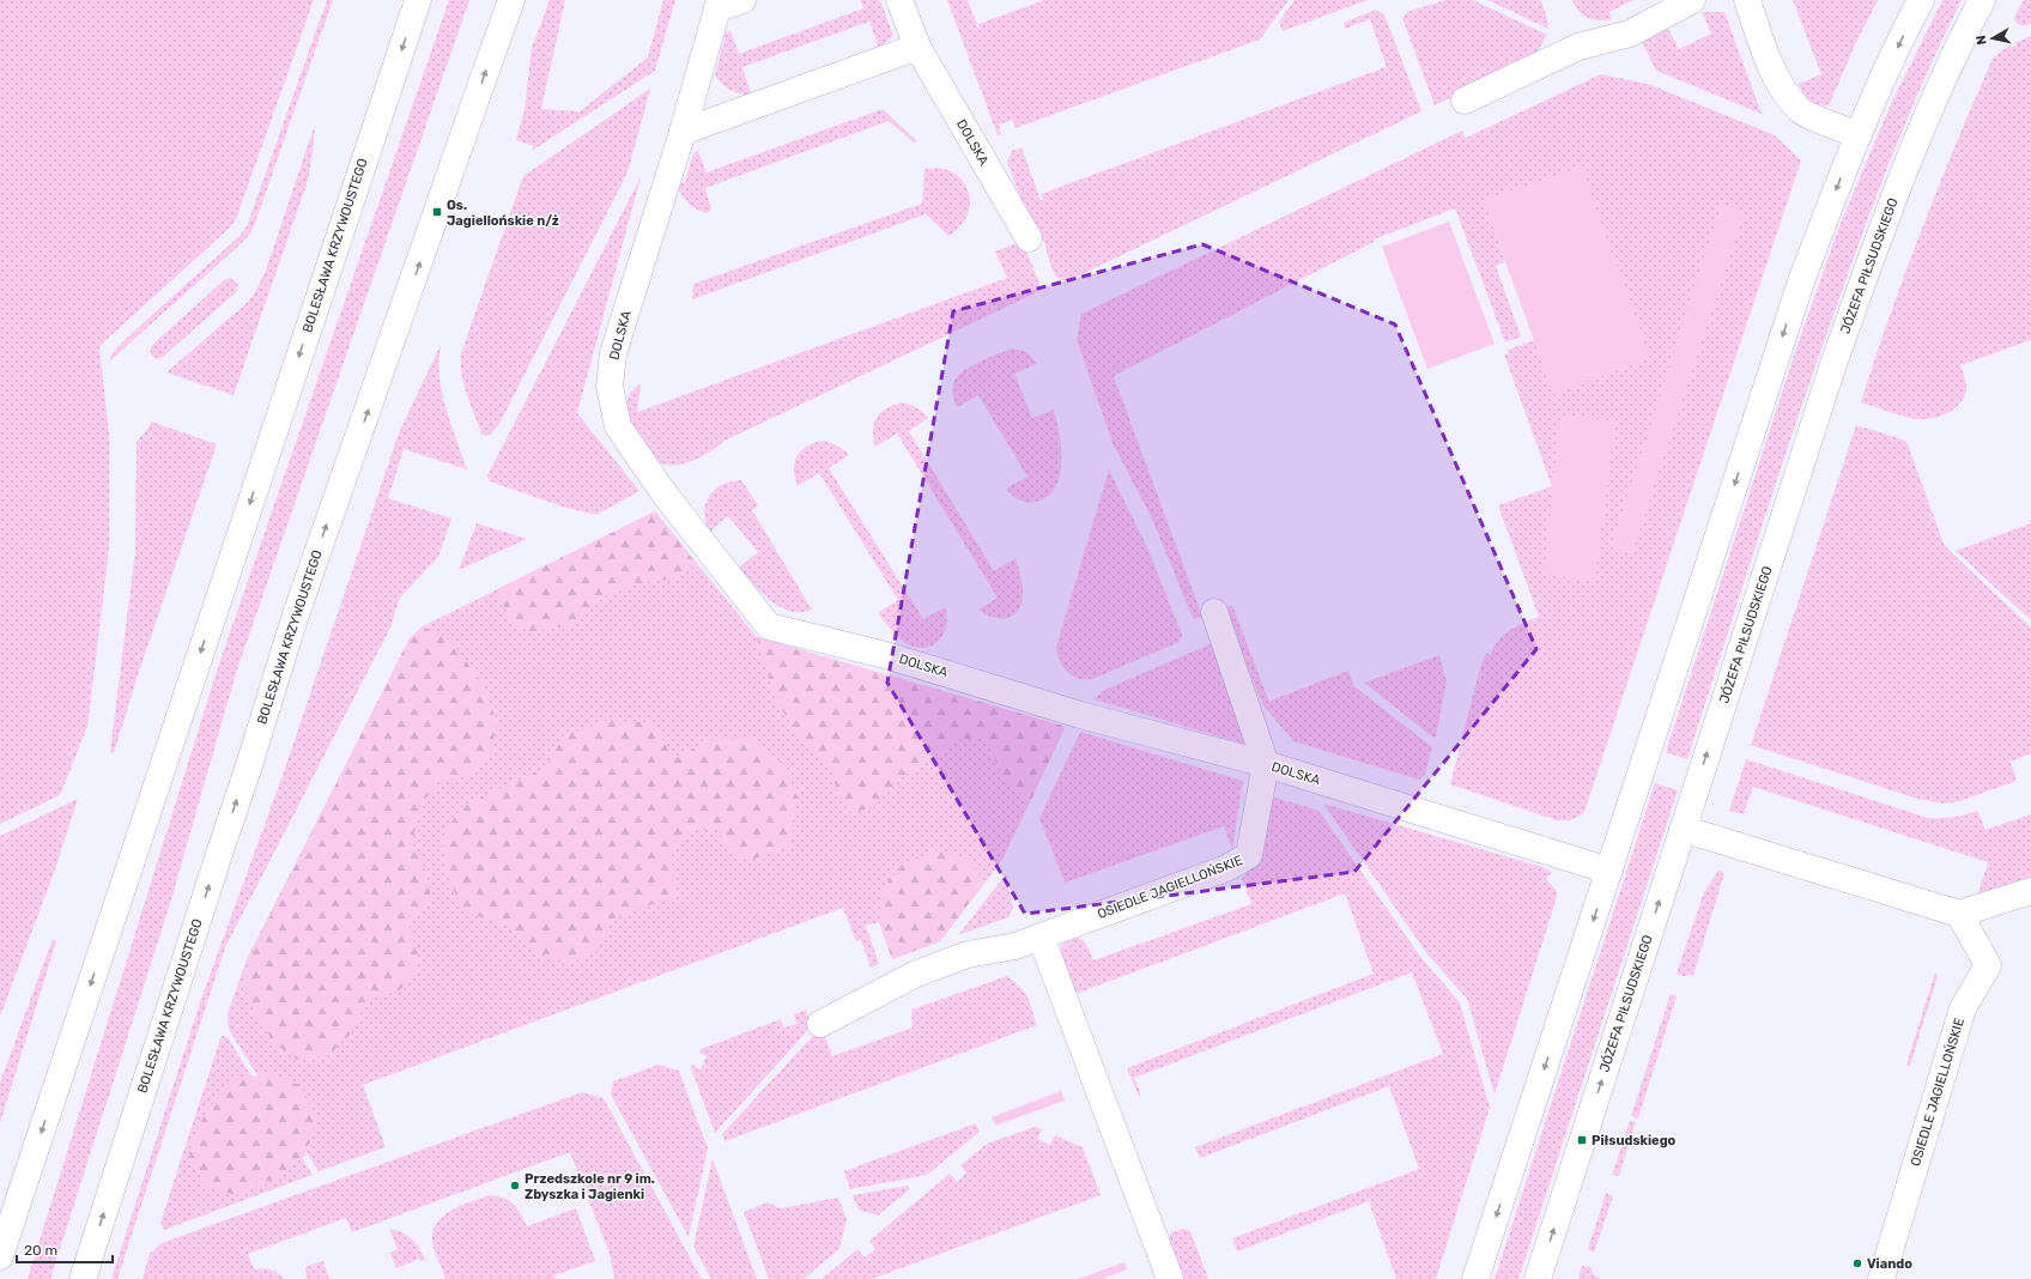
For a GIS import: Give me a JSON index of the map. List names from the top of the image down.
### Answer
{
  "streets": {
    "street": [
      "DOLSKA",
      "BOLESŁAWA KRZYWOUSTEGO",
      "JÓZEFA PIŁSUDSKIEGO",
      "OSIEDLE JAGIELLOŃSKIE"
    ]
  },
  "crossings": [
    ["DOLSKA", "OSIEDLE JAGIELLOŃSKIE"]
  ],
  "places": {
    "transit": ["Os. Jagiellońskie n/ż", "Piłsudskiego"],
    "other": ["Przedszkole nr 9 im. Zbyszka i Jagienki", "Viando"]
  },
  "scale_bar": "20 m",
  "north": "left"
}
